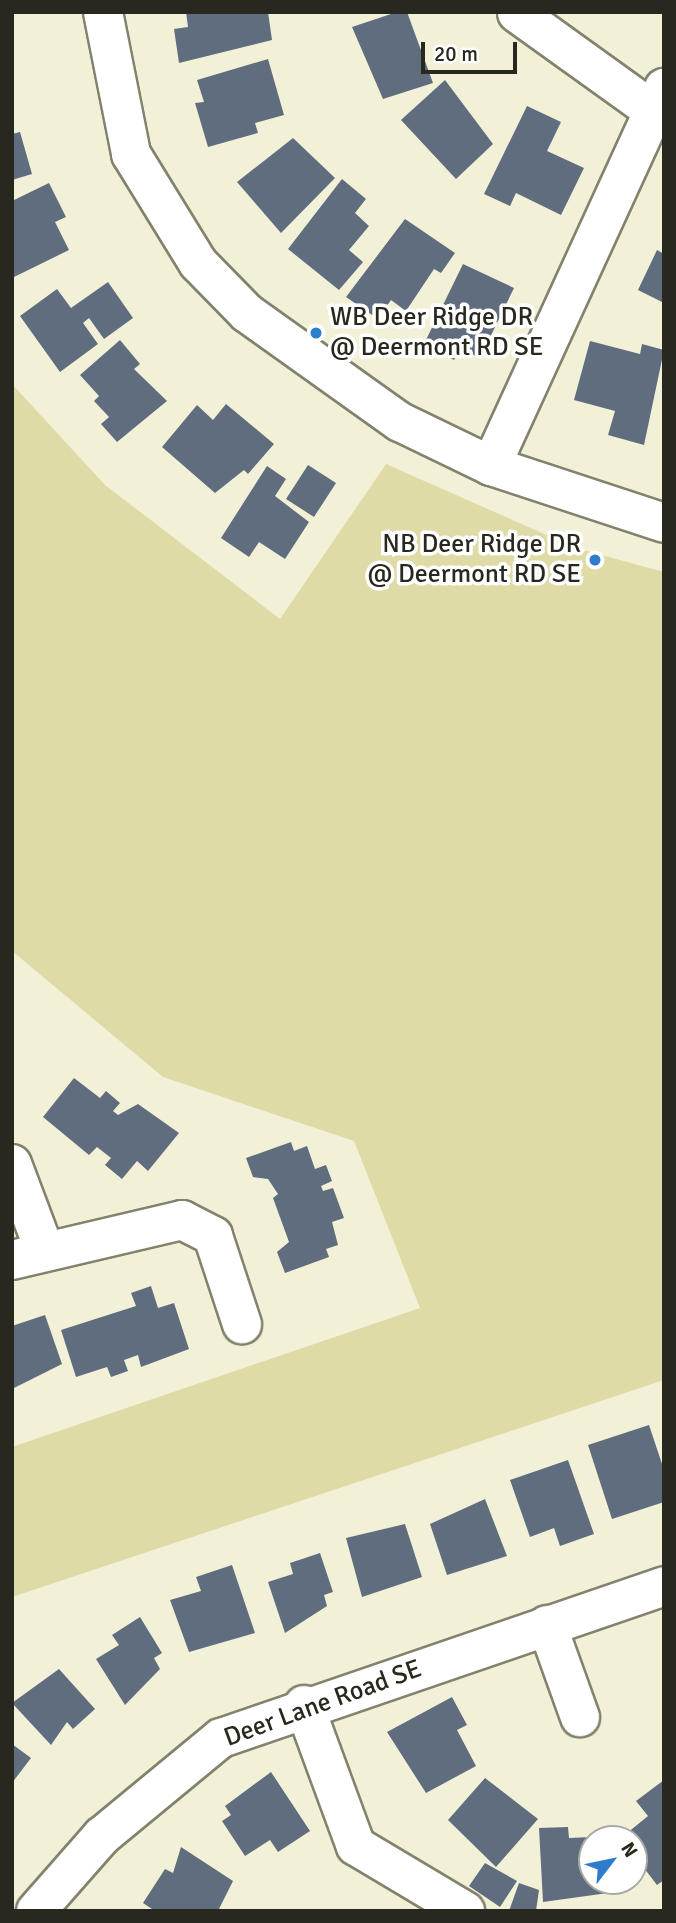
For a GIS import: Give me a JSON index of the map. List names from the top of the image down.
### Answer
{
  "streets": {
    "street": ["Deer Lane Road SE"]
  },
  "places": ["WB Deer Ridge DR @ Deermont RD SE", "NB Deer Ridge DR @ Deermont RD SE"],
  "scale_bar": "20 m",
  "north": "top right"
}
